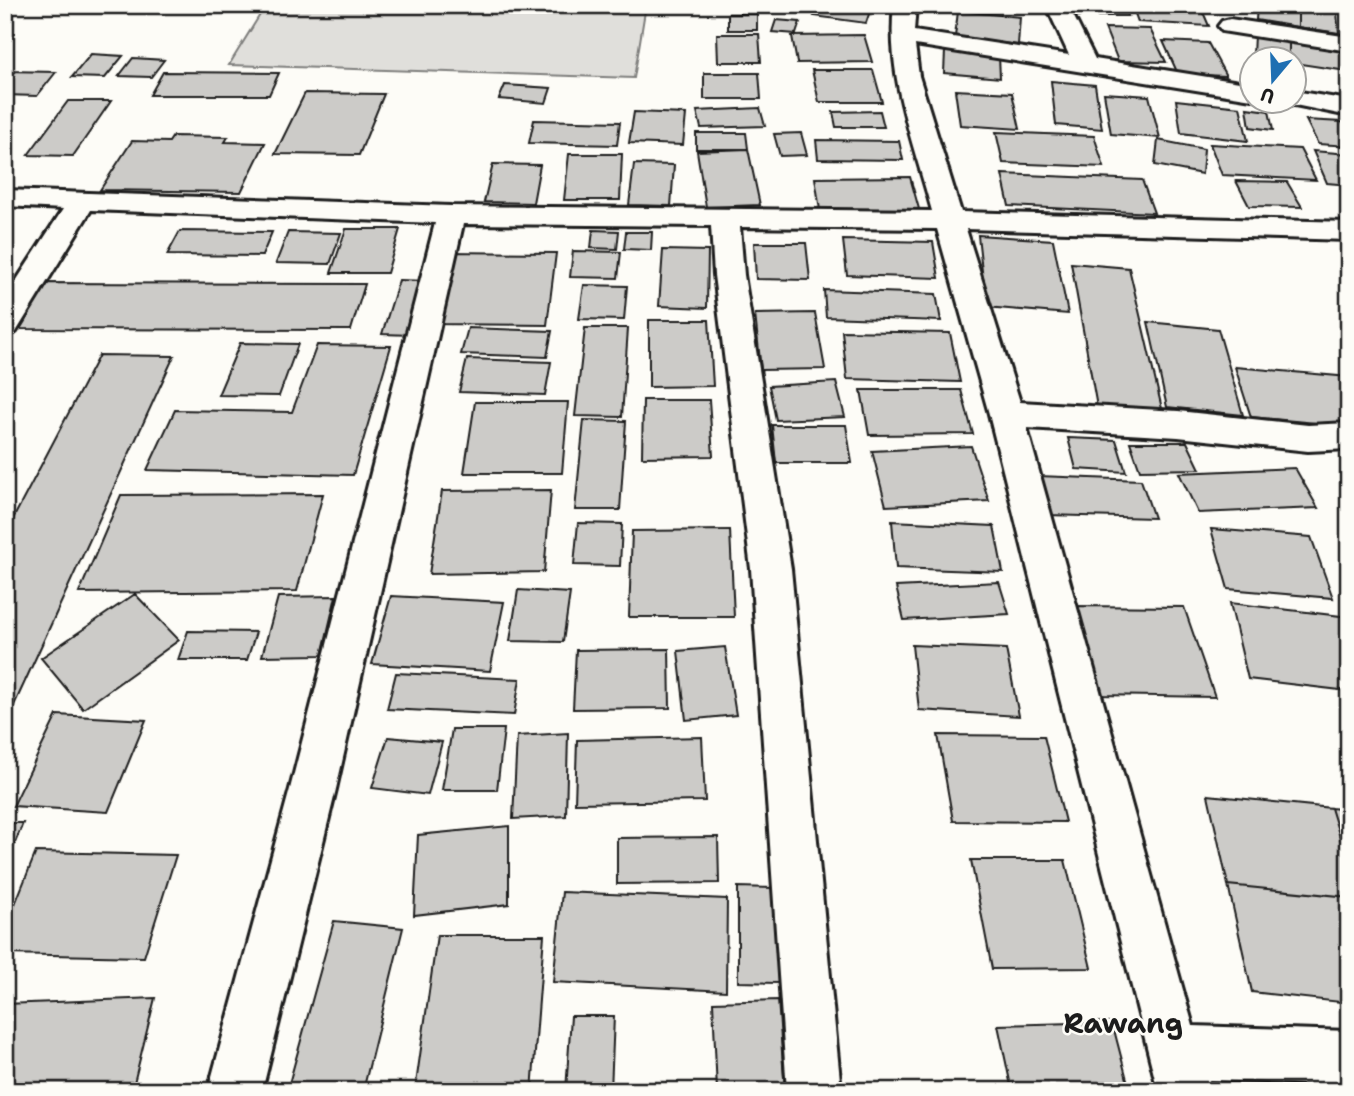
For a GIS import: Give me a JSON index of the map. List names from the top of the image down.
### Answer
{
  "districts": ["Rawang"],
  "north": "bottom"
}
